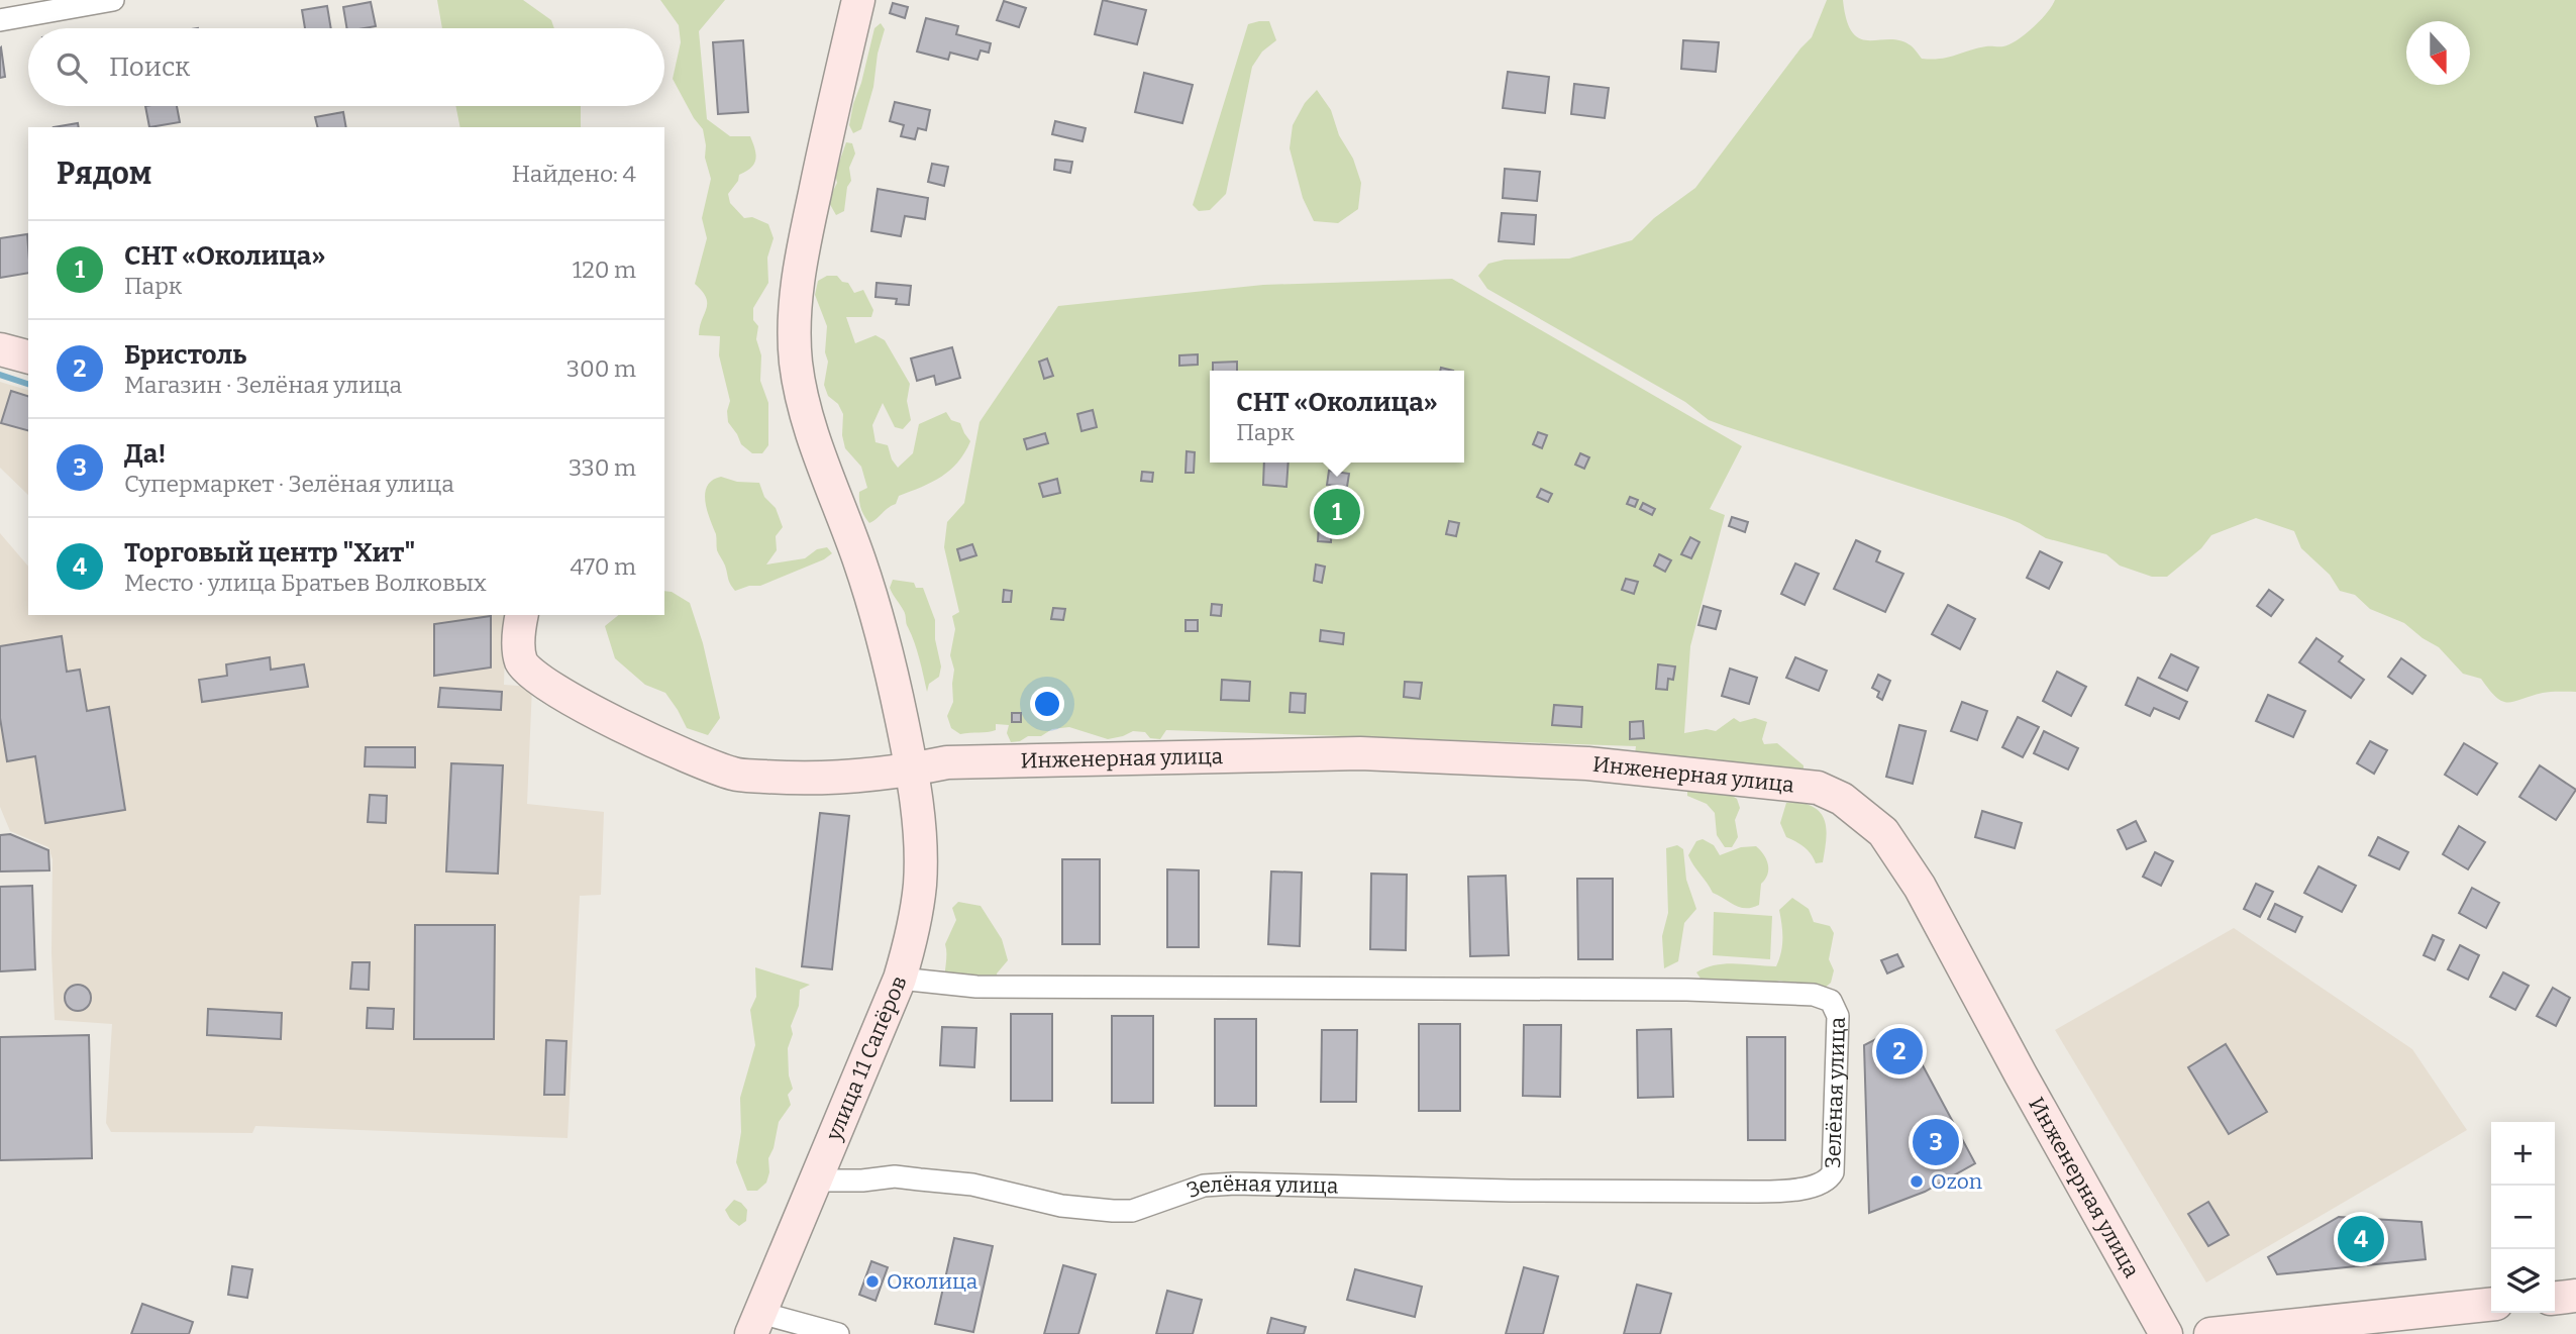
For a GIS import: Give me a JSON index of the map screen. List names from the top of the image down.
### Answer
{
  "streets": {
    "street": ["Инженерная улица", "улица 11 Сапёров", "Зелёная улица"]
  },
  "crossings": [
    ["Инженерная улица", "улица 11 Сапёров"],
    ["улица 11 Сапёров", "Зелёная улица"]
  ],
  "places": ["Ozon", "Околица"],
  "north": "bottom",
  "page": {
    "search": "Поиск",
    "heading": ["Рядом", "Найдено: 4"],
    "list": [
      {
        "mark": "1",
        "name": "СНТ «Околица»",
        "note": "Парк",
        "value": "120 m"
      },
      {
        "mark": "2",
        "name": "Бристоль",
        "note": "Магазин · Зелёная улица",
        "value": "300 m"
      },
      {
        "mark": "3",
        "name": "Да!",
        "note": "Супермаркет · Зелёная улица",
        "value": "330 m"
      },
      {
        "mark": "4",
        "name": "Торговый центр \"Хит\"",
        "note": "Место · улица Братьев Волковых",
        "value": "470 m"
      }
    ],
    "popup": ["СНТ «Околица»", "Парк"],
    "pins": [
      "1",
      "2",
      "3",
      "4"
    ],
    "map_buttons": ["+", "−"]
  }
}
